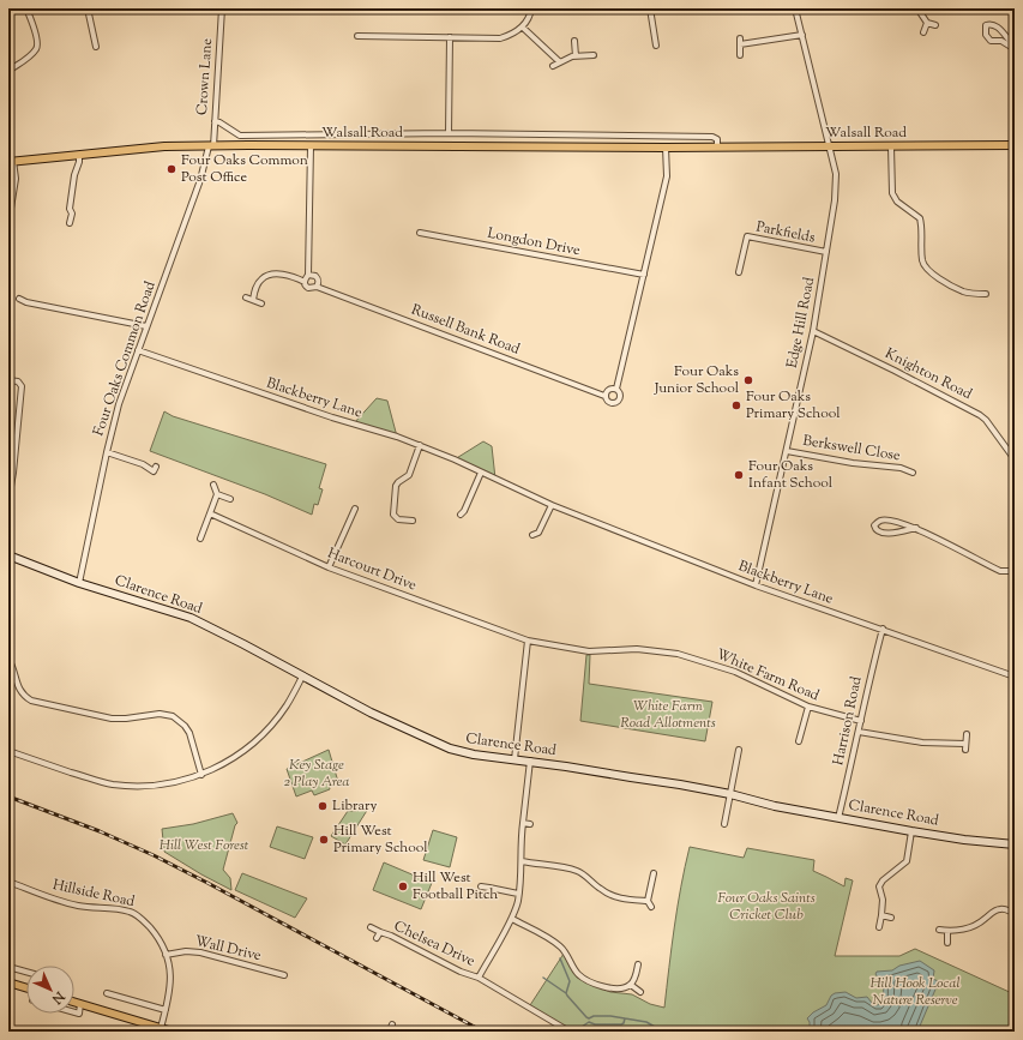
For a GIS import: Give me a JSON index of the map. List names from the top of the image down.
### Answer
{
  "streets": {
    "main road": ["Walsall Road"],
    "street": [
      "Crown Lane",
      "Parkfields",
      "Longdon Drive",
      "Edge Hill Road",
      "Russell Bank Road",
      "Four Oaks Common Road",
      "Knighton Road",
      "Blackberry Lane",
      "Berkswell Close",
      "Harcourt Drive",
      "Clarence Road",
      "White Farm Road",
      "Harrison Road",
      "Hillside Road",
      "Chelsea Drive",
      "Wall Drive"
    ]
  },
  "crossings": [
    ["Crown Lane", "Walsall Road"],
    ["Crown Lane", "Four Oaks Common Road"],
    ["Walsall Road", "Edge Hill Road"],
    ["Walsall Road", "Russell Bank Road"],
    ["Walsall Road", "Four Oaks Common Road"],
    ["Parkfields", "Edge Hill Road"],
    ["Longdon Drive", "Russell Bank Road"],
    ["Edge Hill Road", "Knighton Road"],
    ["Edge Hill Road", "Blackberry Lane"],
    ["Edge Hill Road", "Berkswell Close"],
    ["Four Oaks Common Road", "Blackberry Lane"],
    ["Four Oaks Common Road", "Clarence Road"],
    ["Blackberry Lane", "Harrison Road"],
    ["Harcourt Drive", "White Farm Road"],
    ["Clarence Road", "Harrison Road"],
    ["White Farm Road", "Harrison Road"],
    ["Hillside Road", "Wall Drive"]
  ],
  "parks": [
    "White Farm Road Allotments",
    "Key Stage 2 Play Area",
    "Hill West Forest",
    "Four Oaks Saints Cricket Club",
    "Hill Hook Local Nature Reserve"
  ],
  "places": [
    "Four Oaks Common Post Office",
    "Four Oaks Junior School",
    "Four Oaks Primary School",
    "Four Oaks Infant School",
    "Library",
    "Hill West Primary School",
    "Hill West Football Pitch"
  ],
  "north": "bottom right"
}
